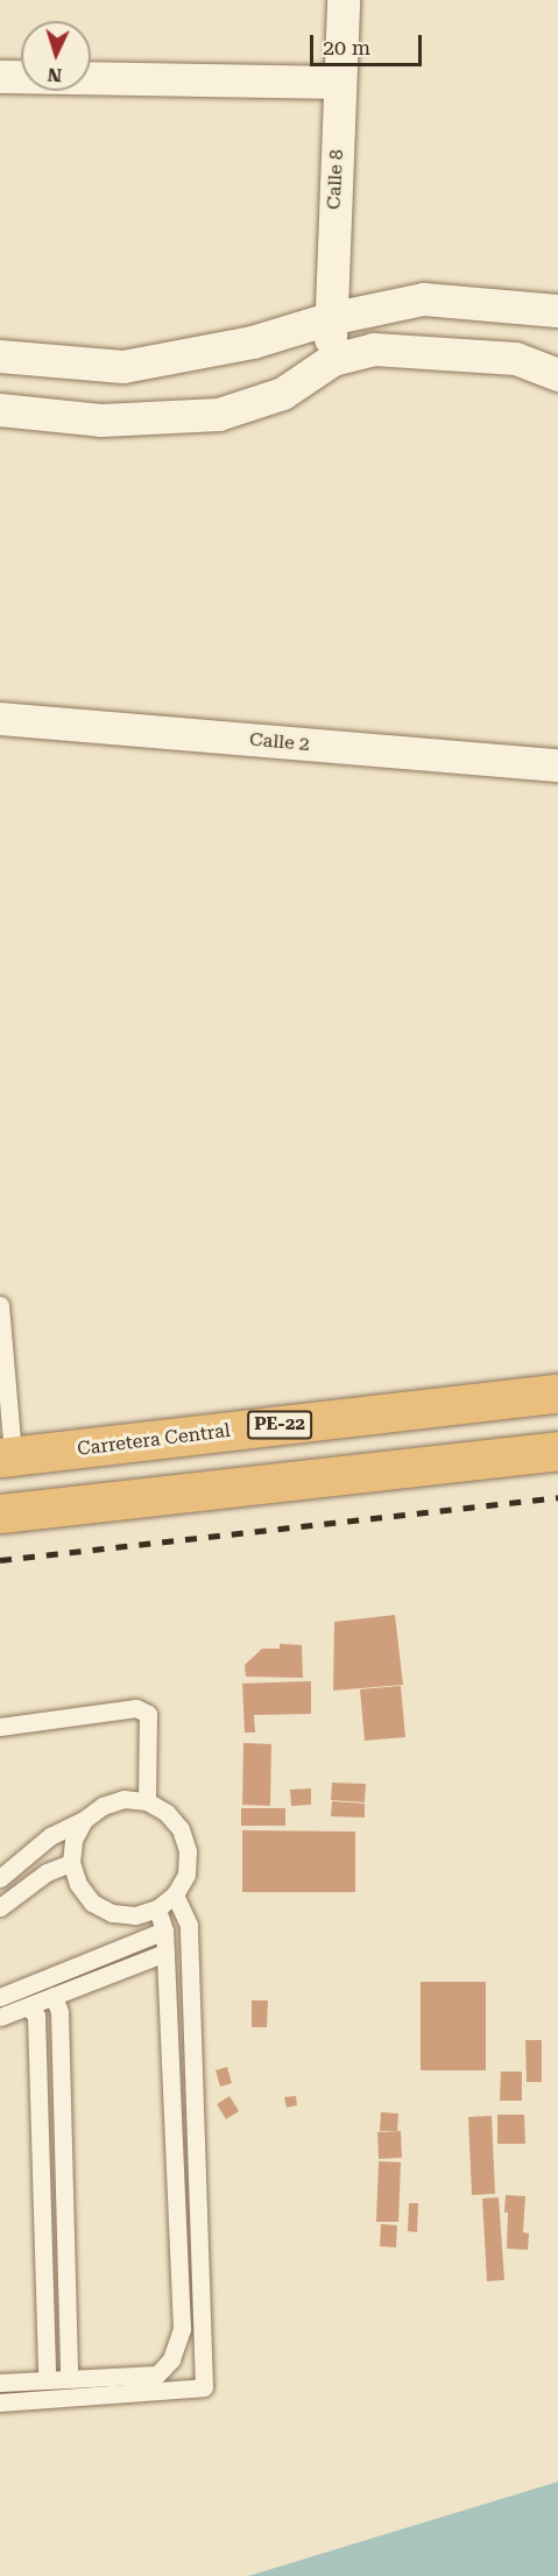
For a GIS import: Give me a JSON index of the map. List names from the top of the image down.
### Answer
{
  "streets": {
    "highway": ["PE-22", "Carretera Central"],
    "street": ["Calle 8", "Calle 2"]
  },
  "scale_bar": "20 m",
  "north": "bottom"
}
